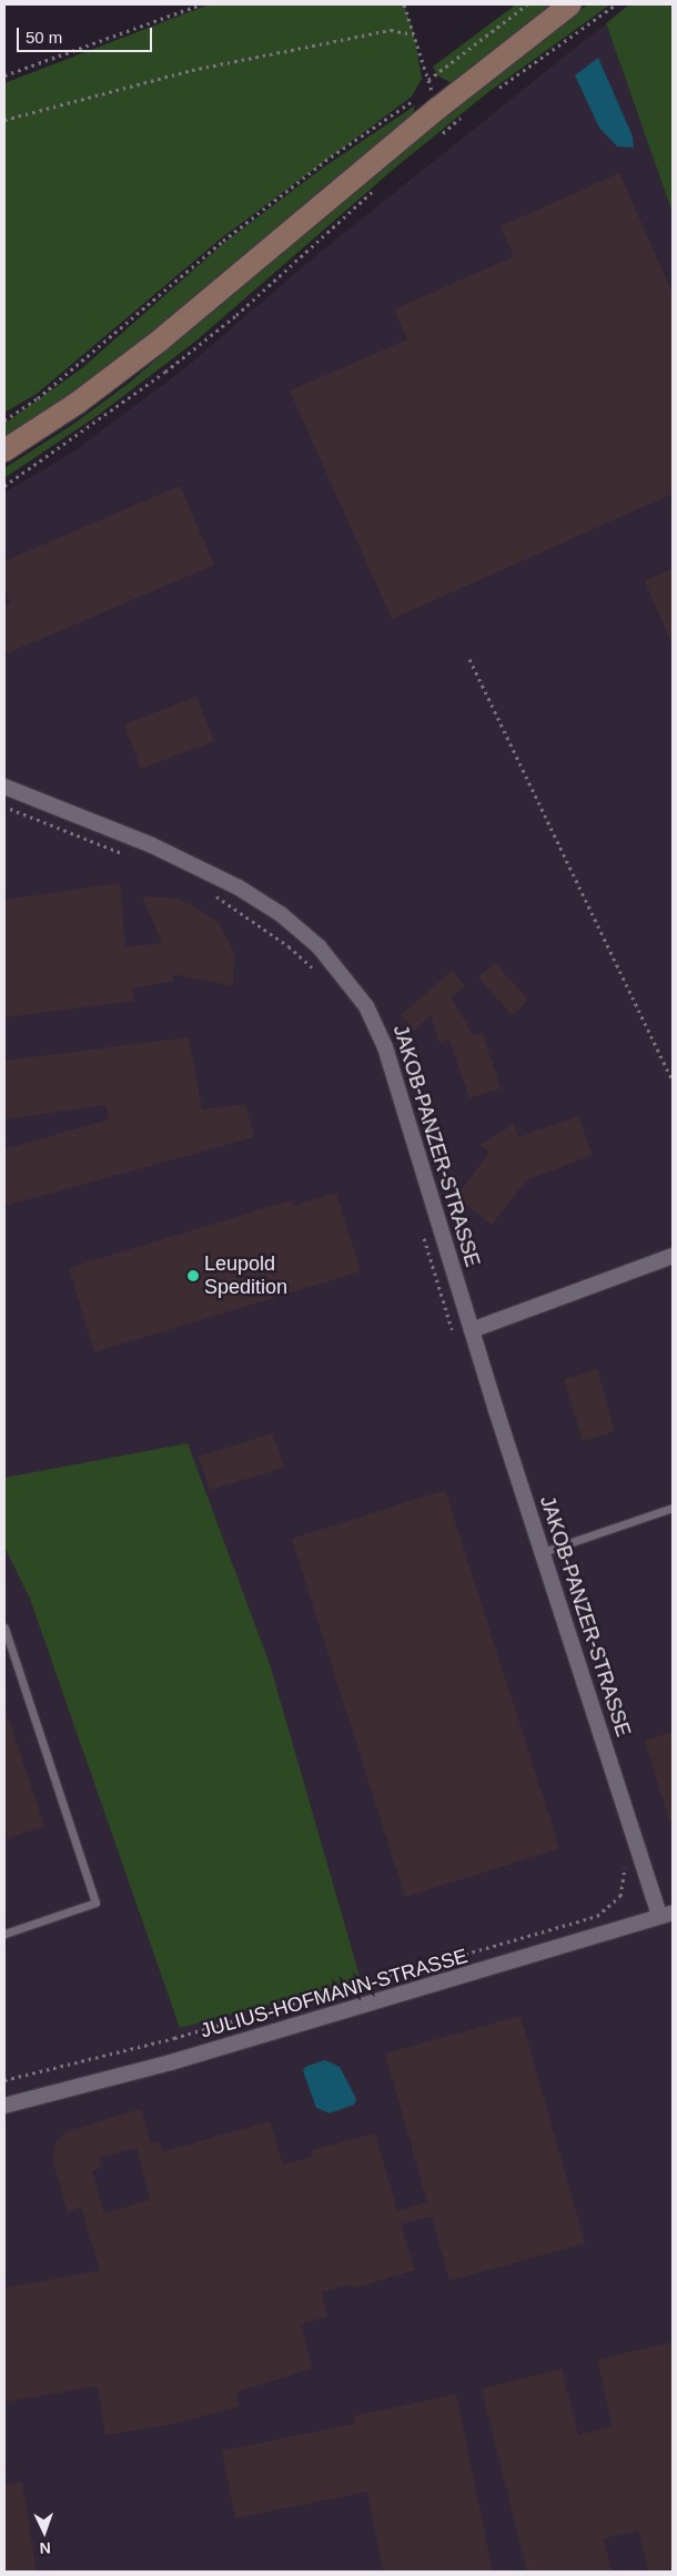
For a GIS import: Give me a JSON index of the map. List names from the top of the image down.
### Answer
{
  "streets": {
    "street": ["JAKOB-PANZER-STRASSE", "JULIUS-HOFMANN-STRASSE"]
  },
  "crossings": [
    ["JAKOB-PANZER-STRASSE", "JULIUS-HOFMANN-STRASSE"]
  ],
  "places": ["Leupold Spedition"],
  "scale_bar": "50 m",
  "north": "bottom"
}
